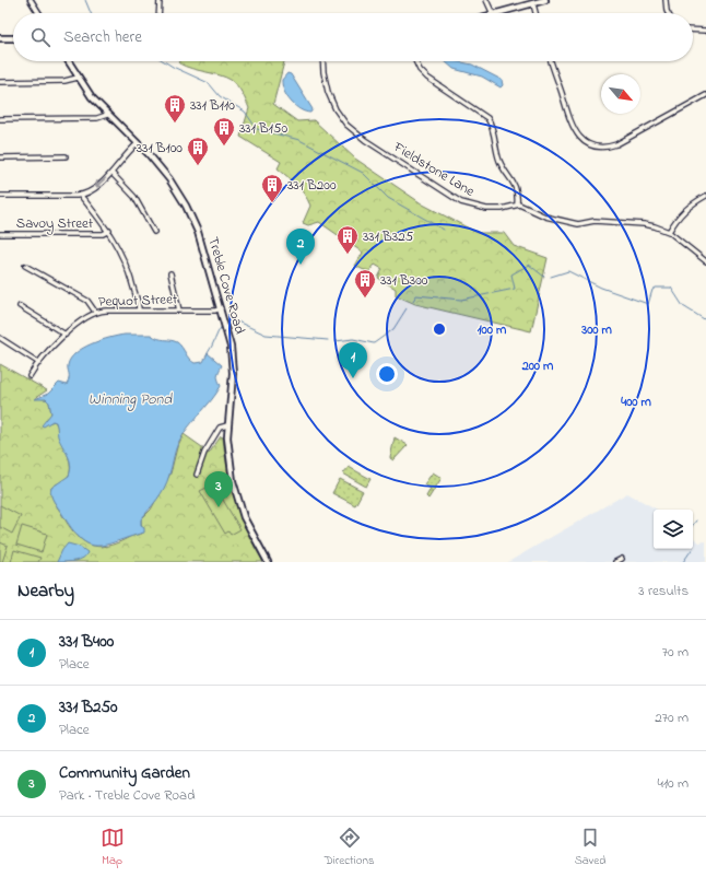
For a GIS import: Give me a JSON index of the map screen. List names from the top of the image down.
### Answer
{
  "streets": {
    "main road": ["Treble Cove Road"],
    "street": ["Fieldstone Lane", "Savoy Street", "Pequot Street"]
  },
  "crossings": [
    ["Treble Cove Road", "Pequot Street"]
  ],
  "water": ["Winning Pond"],
  "places": {
    "building": [
      "331 B110",
      "331 B150",
      "331 B100",
      "331 B200",
      "331 B325",
      "331 B300"
    ]
  },
  "north": "bottom right",
  "page": {
    "search": "Search here",
    "pins": ["2", "1", "3"],
    "heading": ["Nearby", "3 results"],
    "list": [
      {
        "mark": "1",
        "name": "331 B400",
        "note": "Place",
        "value": "70 m"
      },
      {
        "mark": "2",
        "name": "331 B250",
        "note": "Place",
        "value": "270 m"
      },
      {
        "mark": "3",
        "name": "Community Garden",
        "note": "Park · Treble Cove Road",
        "value": "410 m"
      }
    ],
    "nav": ["Map", "Directions", "Saved"]
  },
  "rings": [
    "100 m",
    "300 m",
    "200 m",
    "400 m"
  ]
}
